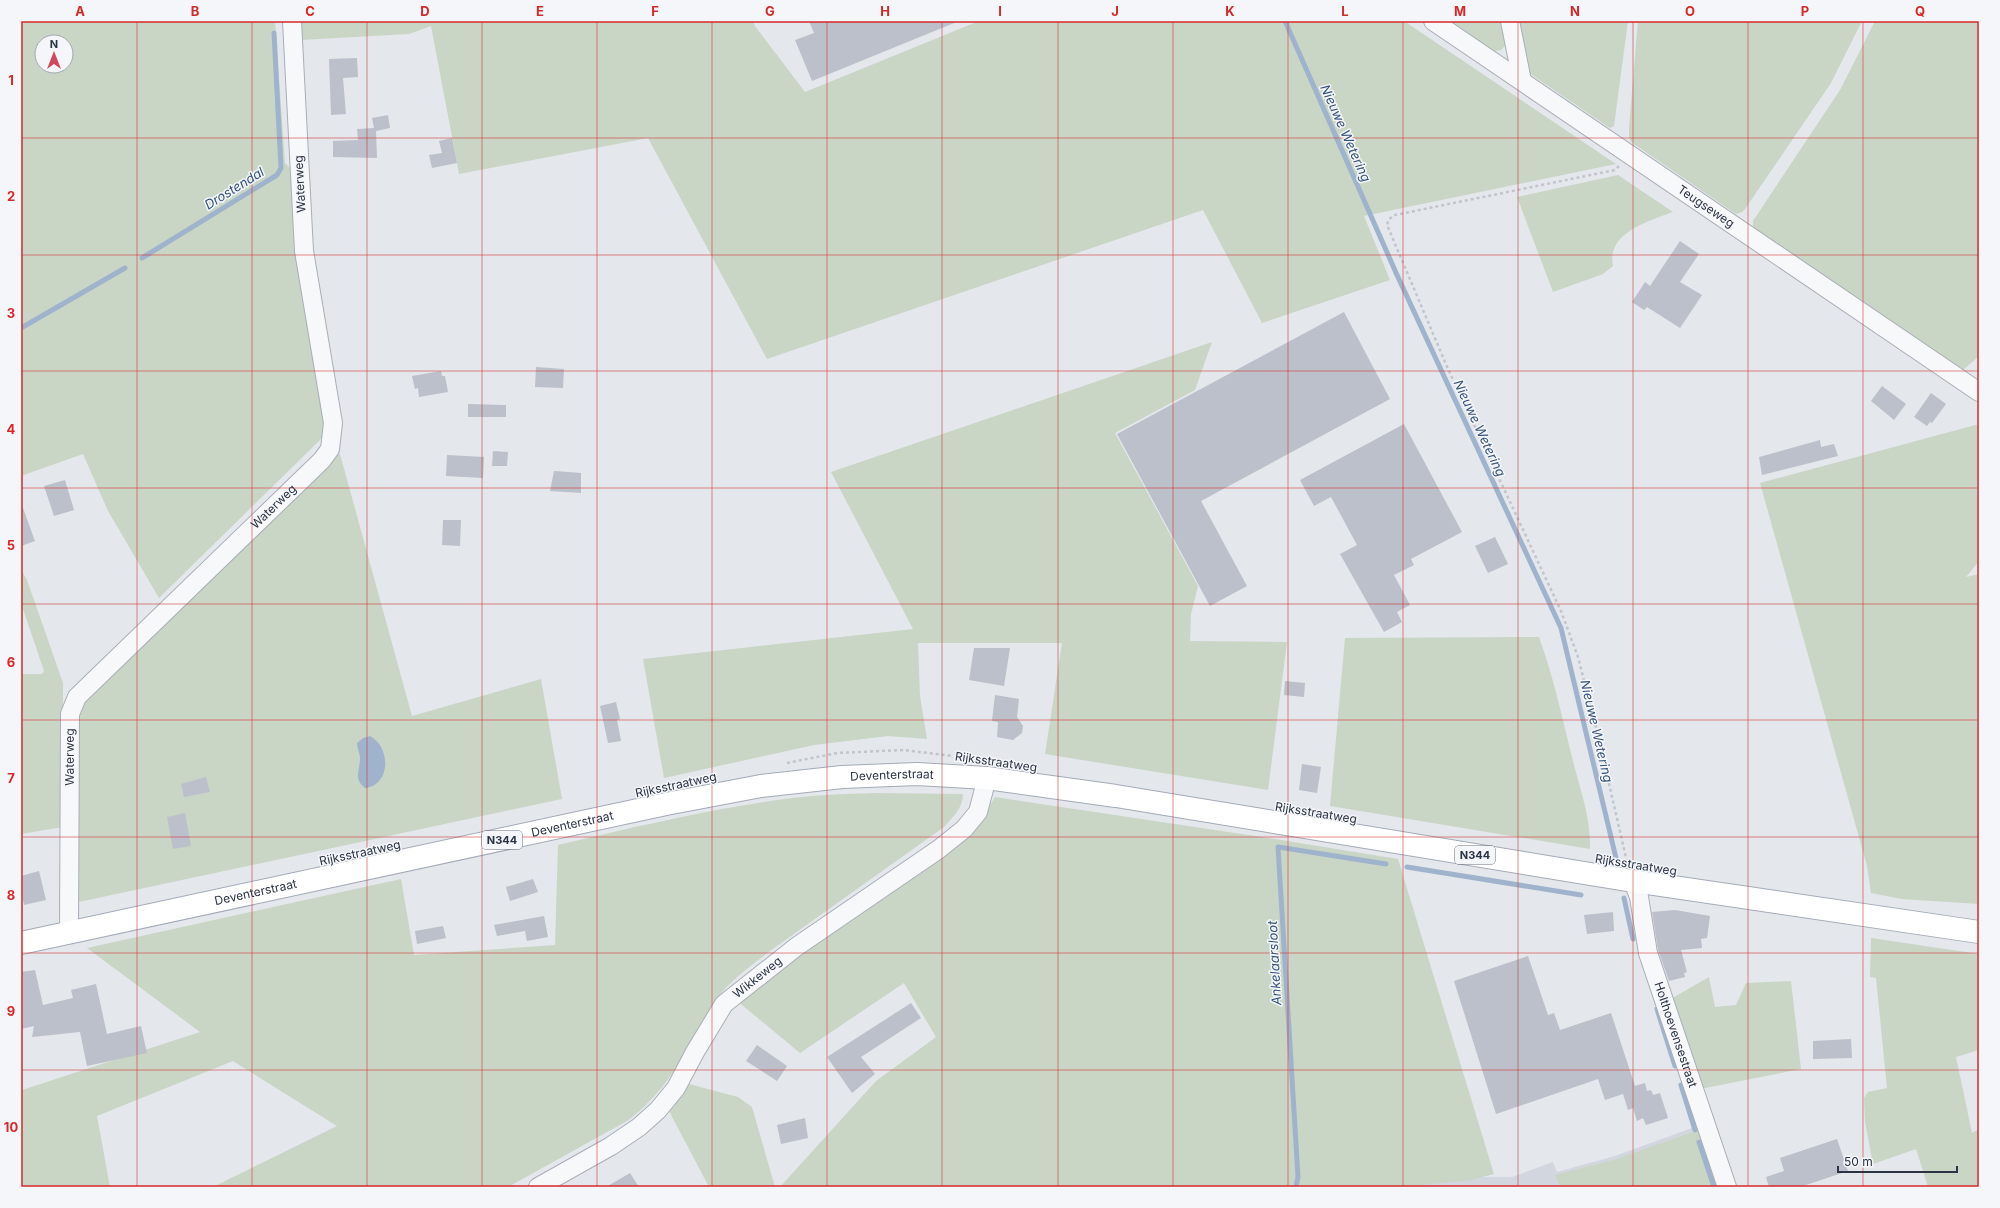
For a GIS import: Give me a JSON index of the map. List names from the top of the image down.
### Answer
{
  "streets": {
    "main road": ["Rijksstraatweg", "Deventerstraat", "N344"],
    "street": [
      "Waterweg",
      "Teugseweg",
      "Wikkeweg",
      "Holthoevensestraat"
    ]
  },
  "crossings": [
    ["Waterweg", "Deventerstraat"],
    ["Rijksstraatweg", "Deventerstraat"],
    ["Rijksstraatweg", "Wikkeweg"],
    ["Rijksstraatweg", "Holthoevensestraat"],
    ["Deventerstraat", "Wikkeweg"]
  ],
  "water": ["Nieuwe Wetering", "Drostendal", "Ankelaarsloot"],
  "scale_bar": "50 m",
  "north": "top",
  "grid": {
    "columns": [
      "A",
      "B",
      "C",
      "D",
      "E",
      "F",
      "G",
      "H",
      "I",
      "J",
      "K",
      "L",
      "M",
      "N",
      "O",
      "P",
      "Q"
    ],
    "rows": [
      "1",
      "2",
      "3",
      "4",
      "5",
      "6",
      "7",
      "8",
      "9",
      "10"
    ]
  }
}
